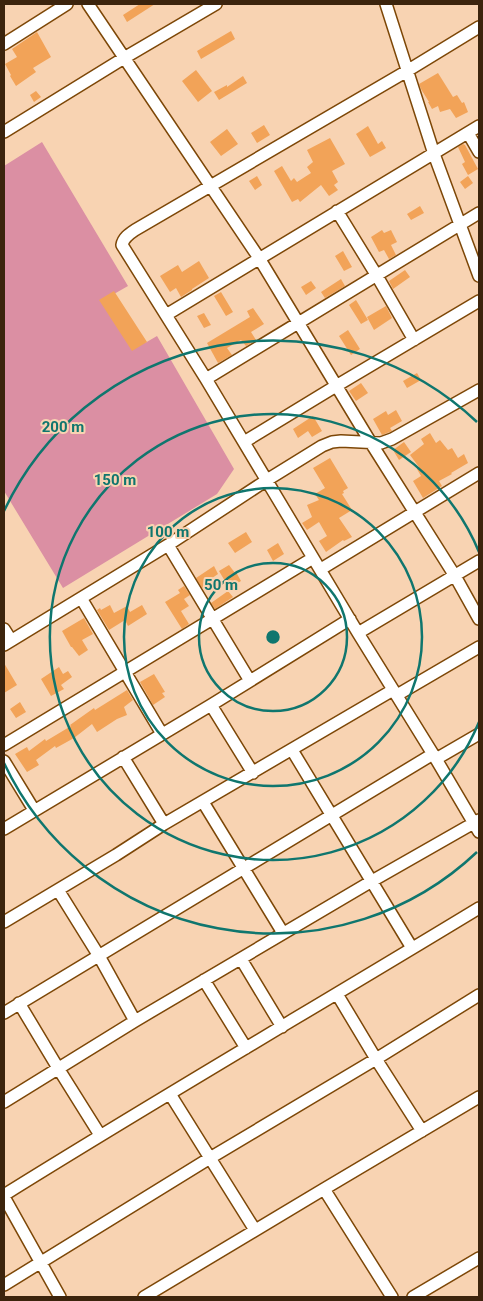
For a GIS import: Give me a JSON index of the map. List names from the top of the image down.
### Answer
{
  "rings": [
    "200 m",
    "150 m",
    "100 m",
    "50 m"
  ]
}
